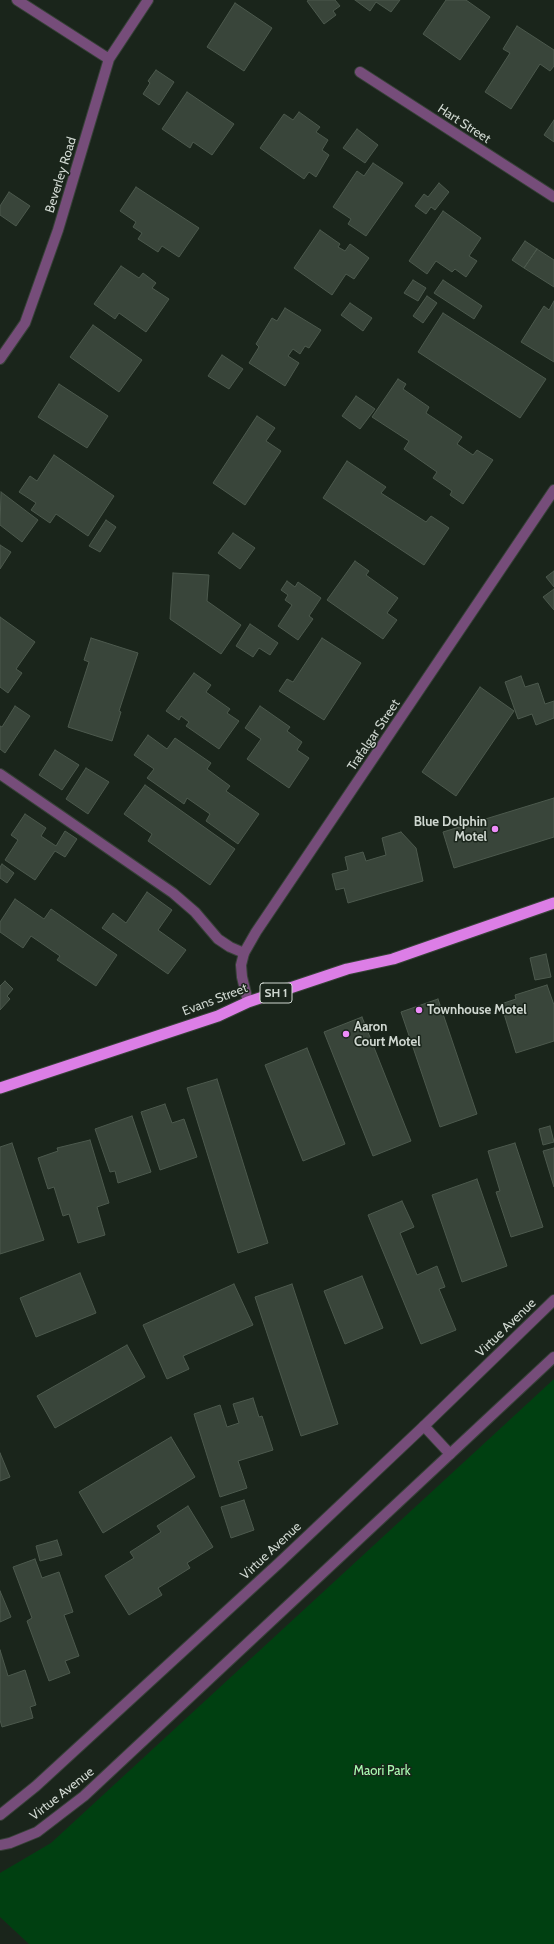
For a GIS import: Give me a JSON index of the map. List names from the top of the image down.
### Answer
{
  "streets": {
    "highway": ["SH 1", "Evans Street"],
    "street": [
      "Hart Street",
      "Beverley Road",
      "Trafalgar Street",
      "Virtue Avenue"
    ]
  },
  "crossings": [
    ["Trafalgar Street", "Evans Street"]
  ],
  "parks": ["Maori Park"],
  "places": ["Blue Dolphin Motel", "Townhouse Motel", "Aaron Court Motel"]
}
